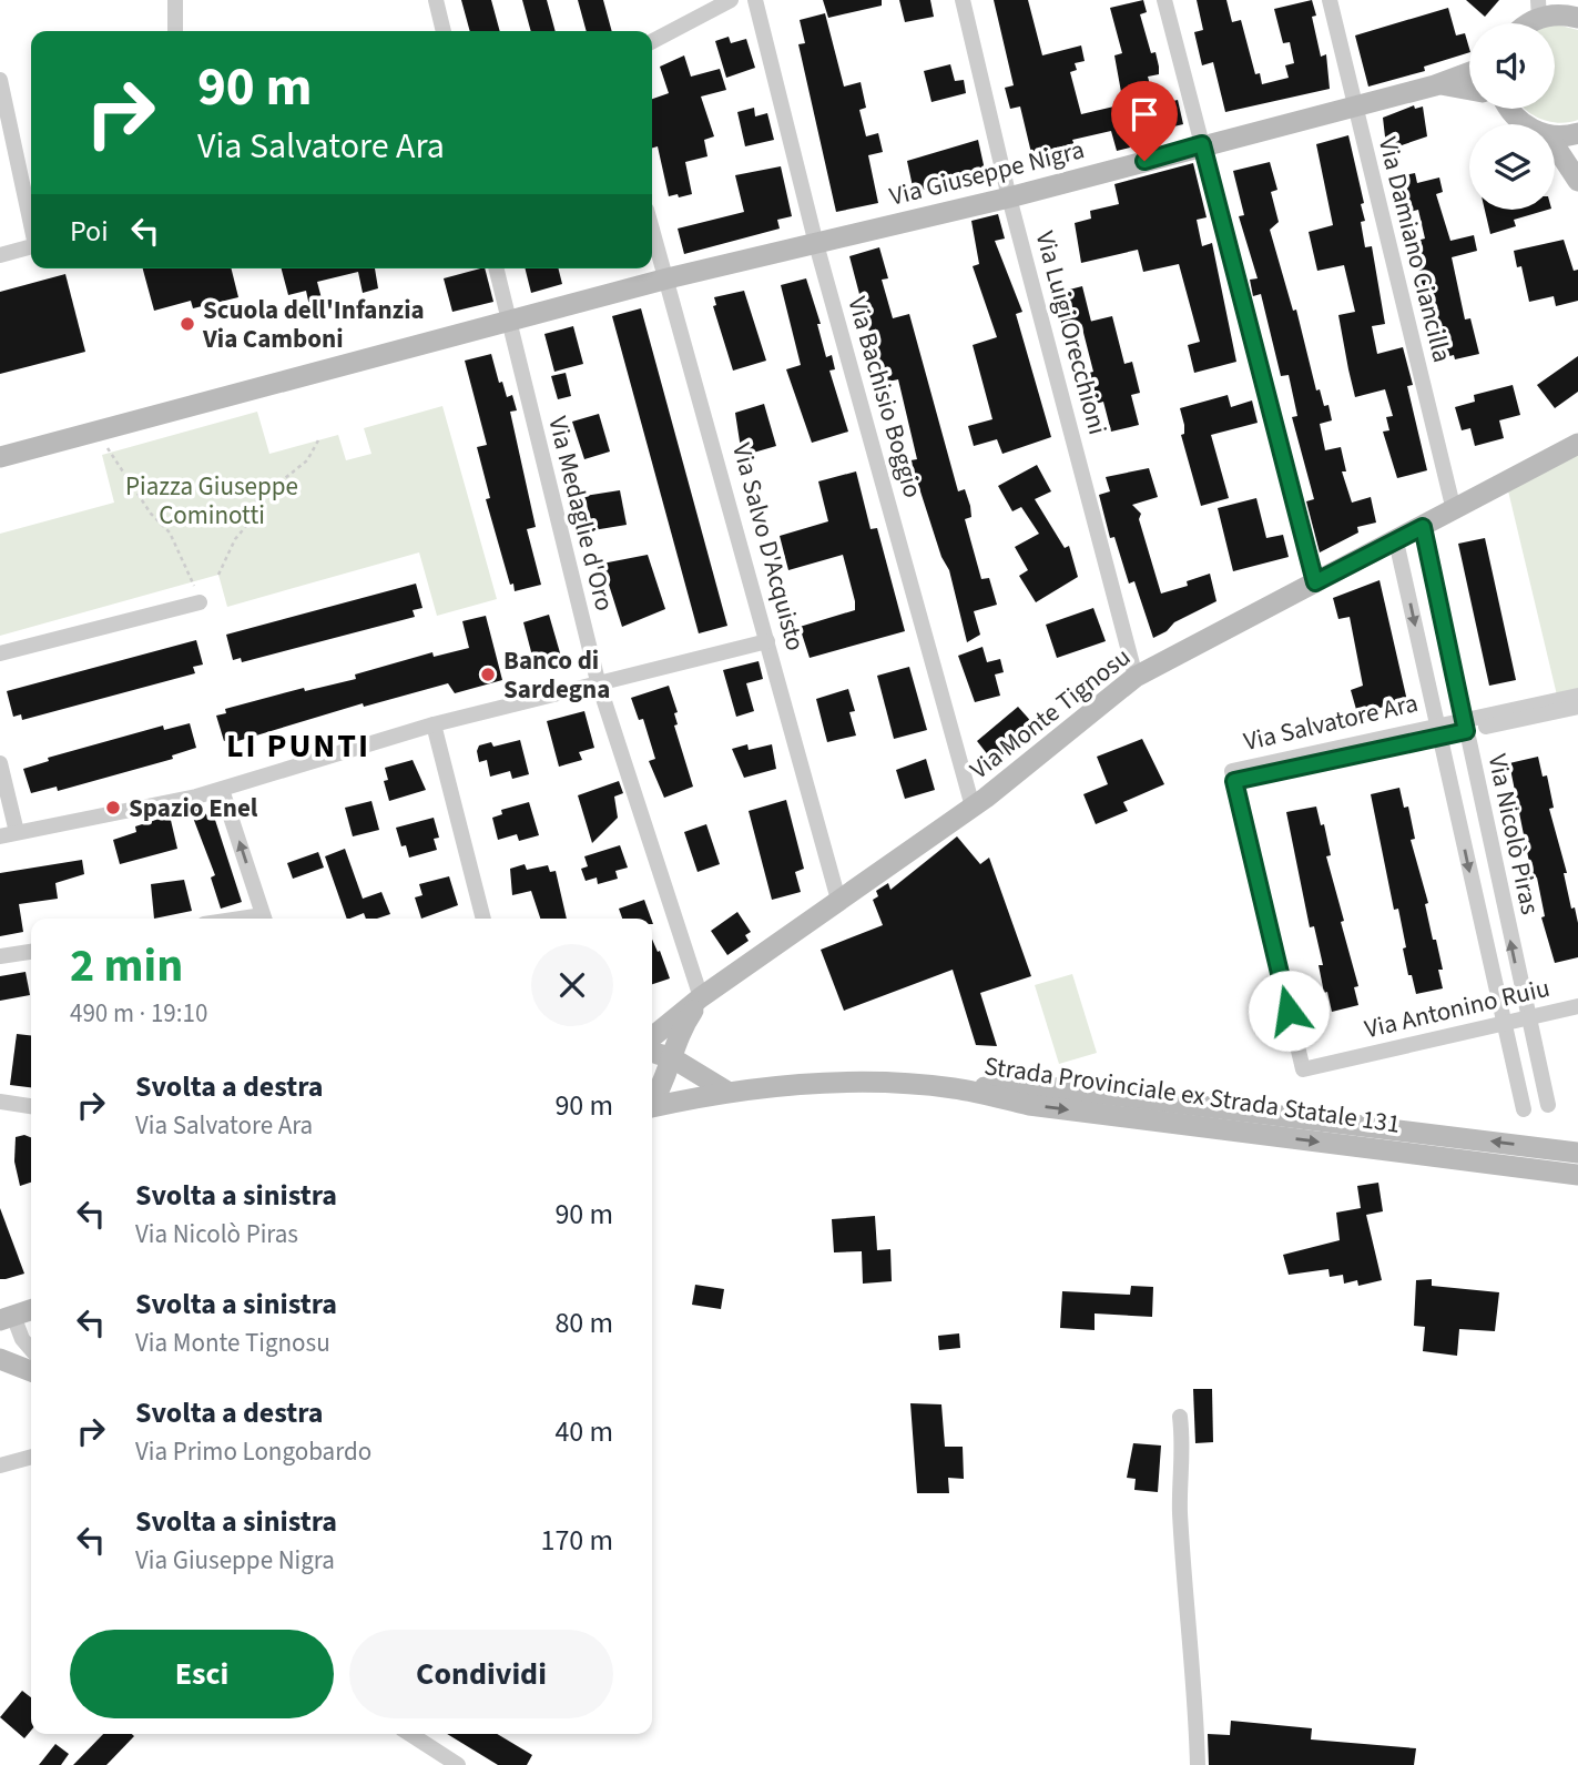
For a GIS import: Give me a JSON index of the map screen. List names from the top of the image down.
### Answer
{
  "streets": {
    "street": [
      "Via Giuseppe Nigra",
      "Via Damiano Ciancilla",
      "Via Luigi Orecchioni",
      "Via Bachisio Boggio",
      "Via Medaglie d'Oro",
      "Via Salvo D'Acquisto",
      "Via Monte Tignosu",
      "Via Salvatore Ara",
      "Via Nicolò Piras",
      "Via Antonino Ruiu",
      "Strada Provinciale ex Strada Statale 131"
    ]
  },
  "crossings": [
    ["Via Giuseppe Nigra", "Via Damiano Ciancilla"],
    ["Via Giuseppe Nigra", "Via Luigi Orecchioni"],
    ["Via Giuseppe Nigra", "Via Bachisio Boggio"],
    ["Via Giuseppe Nigra", "Via Medaglie d'Oro"],
    ["Via Giuseppe Nigra", "Via Salvo D'Acquisto"],
    ["Via Damiano Ciancilla", "Via Monte Tignosu"],
    ["Via Luigi Orecchioni", "Via Monte Tignosu"],
    ["Via Bachisio Boggio", "Via Monte Tignosu"],
    ["Via Medaglie d'Oro", "Via Monte Tignosu"],
    ["Via Salvo D'Acquisto", "Via Monte Tignosu"],
    ["Via Monte Tignosu", "Via Nicolò Piras"],
    ["Via Salvatore Ara", "Via Nicolò Piras"],
    ["Via Salvatore Ara", "Via Antonino Ruiu"],
    ["Via Nicolò Piras", "Via Antonino Ruiu"]
  ],
  "districts": ["LI PUNTI"],
  "parks": ["Piazza Giuseppe Cominotti"],
  "places": ["Scuola dell'Infanzia Via Camboni", "Banco di Sardegna", "Spazio Enel"],
  "page": {
    "turn": ["90 m", "Via Salvatore Ara"],
    "then": "Poi",
    "heading": ["2 min", "490 m · 19:10"],
    "list": [
      {
        "name": "Svolta a destra",
        "note": "Via Salvatore Ara",
        "value": "90 m"
      },
      {
        "name": "Svolta a sinistra",
        "note": "Via Nicolò Piras",
        "value": "90 m"
      },
      {
        "name": "Svolta a sinistra",
        "note": "Via Monte Tignosu",
        "value": "80 m"
      },
      {
        "name": "Svolta a destra",
        "note": "Via Primo Longobardo",
        "value": "40 m"
      },
      {
        "name": "Svolta a sinistra",
        "note": "Via Giuseppe Nigra",
        "value": "170 m"
      }
    ],
    "buttons": ["Esci", "Condividi"]
  }
}
